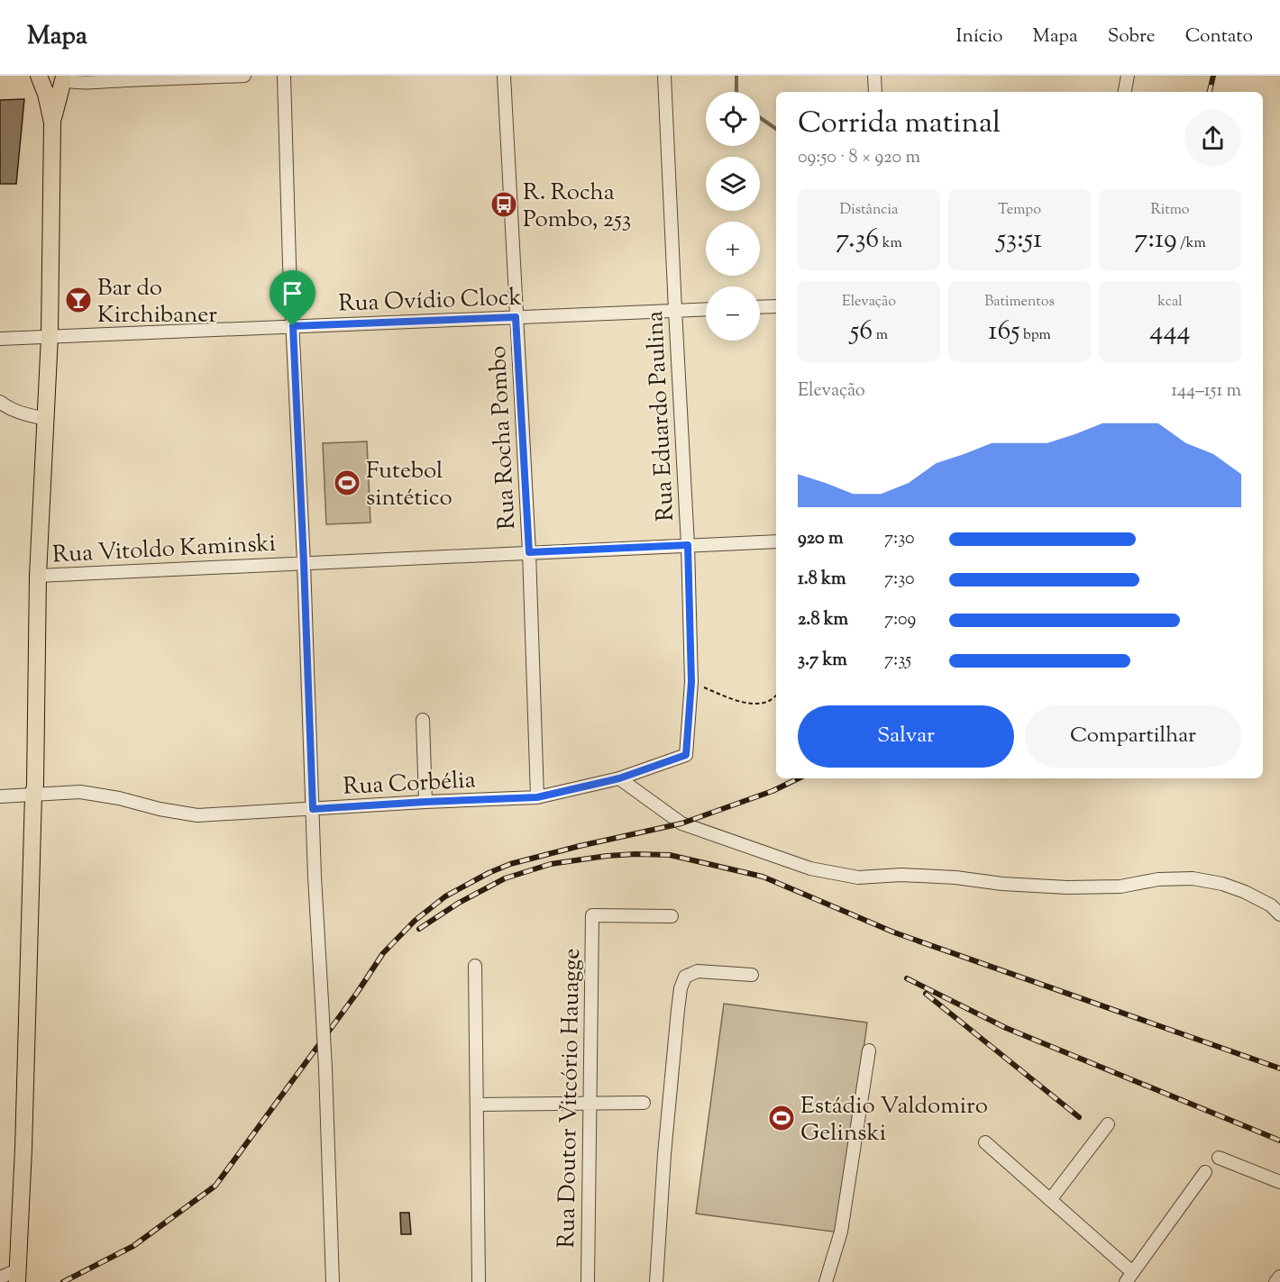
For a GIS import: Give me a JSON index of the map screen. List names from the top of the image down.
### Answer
{
  "streets": {
    "street": [
      "Rua Ovídio Clock",
      "Rua Eduardo Paulina",
      "Rua Rocha Pombo",
      "Rua Vitoldo Kaminski",
      "Rua Corbélia",
      "Rua Doutor Vitcório Hauagge"
    ]
  },
  "crossings": [
    ["Rua Ovídio Clock", "Rua Eduardo Paulina"],
    ["Rua Ovídio Clock", "Rua Rocha Pombo"],
    ["Rua Eduardo Paulina", "Rua Vitoldo Kaminski"],
    ["Rua Eduardo Paulina", "Rua Corbélia"],
    ["Rua Rocha Pombo", "Rua Vitoldo Kaminski"],
    ["Rua Rocha Pombo", "Rua Corbélia"]
  ],
  "places": {
    "bus stop": ["R. Rocha Pombo, 253"],
    "bar": ["Bar do Kirchibaner"],
    "sports": ["Futebol sintético", "Estádio Valdomiro Gelinski"]
  },
  "page": {
    "header": "Mapa",
    "nav": [
      "Início",
      "Mapa",
      "Sobre",
      "Contato"
    ],
    "map_buttons": ["+", "−"],
    "heading": ["Corrida matinal", "09:50 · 8 × 920 m"],
    "stats": [
      ["Distância", "7.36 km"],
      ["Tempo", "53:51"],
      ["Ritmo", "7:19 /km"],
      ["Elevação", "56 m"],
      ["Batimentos", "165 bpm"],
      ["kcal", "444"]
    ],
    "chart": ["Elevação", "144–151 m"],
    "list": [
      {
        "name": "920 m",
        "note": "7:30"
      },
      {
        "name": "1.8 km",
        "note": "7:30"
      },
      {
        "name": "2.8 km",
        "note": "7:09"
      },
      {
        "name": "3.7 km",
        "note": "7:35"
      }
    ],
    "buttons": ["Salvar", "Compartilhar"]
  }
}
